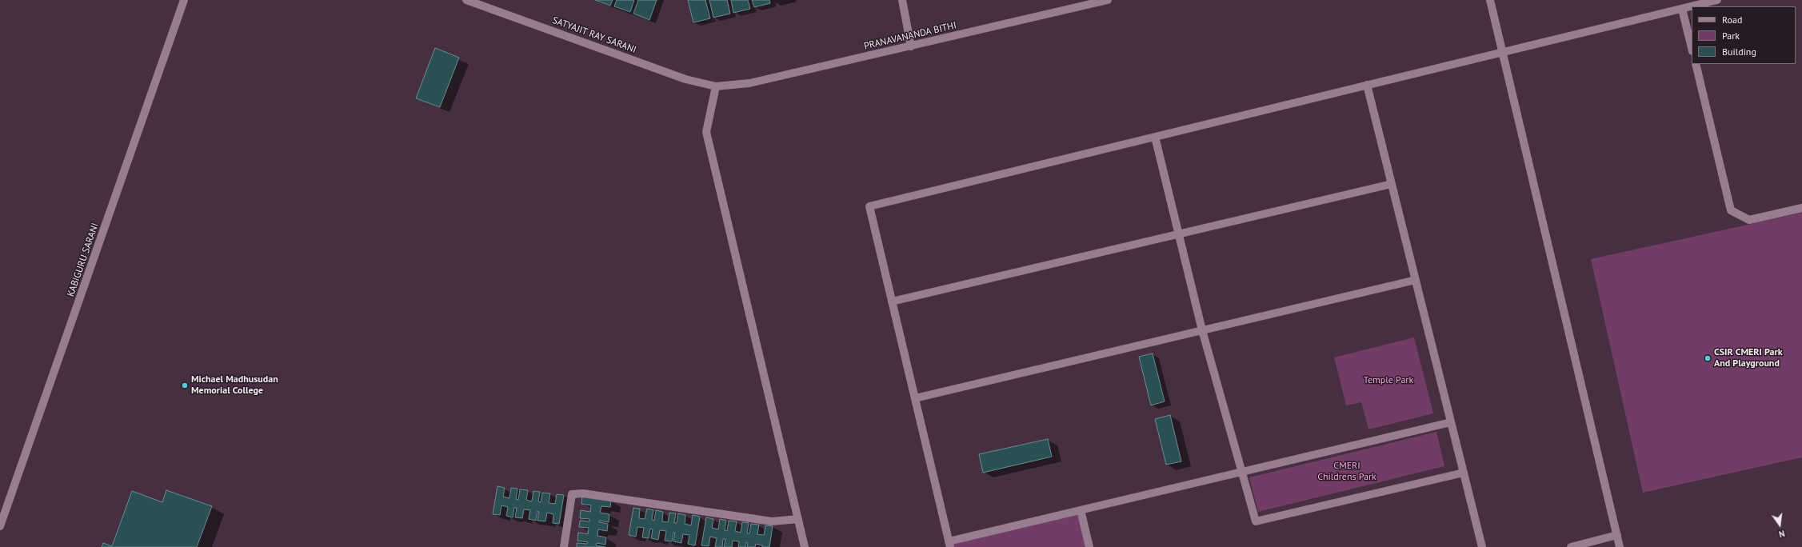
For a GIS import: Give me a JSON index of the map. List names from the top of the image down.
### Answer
{
  "streets": {
    "street": ["SATYAJIT RAY SARANI", "PRANAVANANDA BITHI", "KABIGURU SARANI"]
  },
  "crossings": [
    ["SATYAJIT RAY SARANI", "PRANAVANANDA BITHI"]
  ],
  "parks": ["Temple Park", "CMERI Childrens Park"],
  "places": ["CSIR CMERI Park And Playground", "Michael Madhusudan Memorial College"],
  "legend": ["Road", "Park", "Building"],
  "north": "bottom"
}
